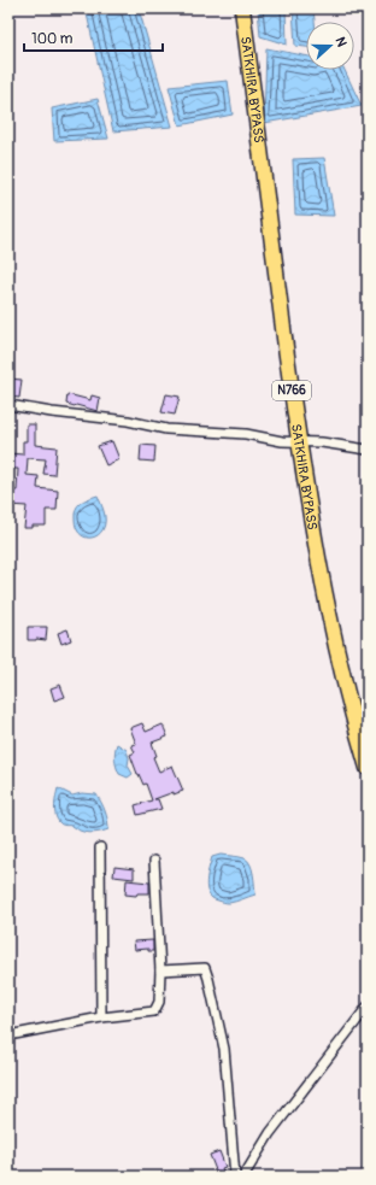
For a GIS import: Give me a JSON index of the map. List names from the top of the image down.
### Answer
{
  "streets": {
    "highway": ["SATKHIRA BYPASS", "N766"]
  },
  "scale_bar": "100 m",
  "north": "right"
}
